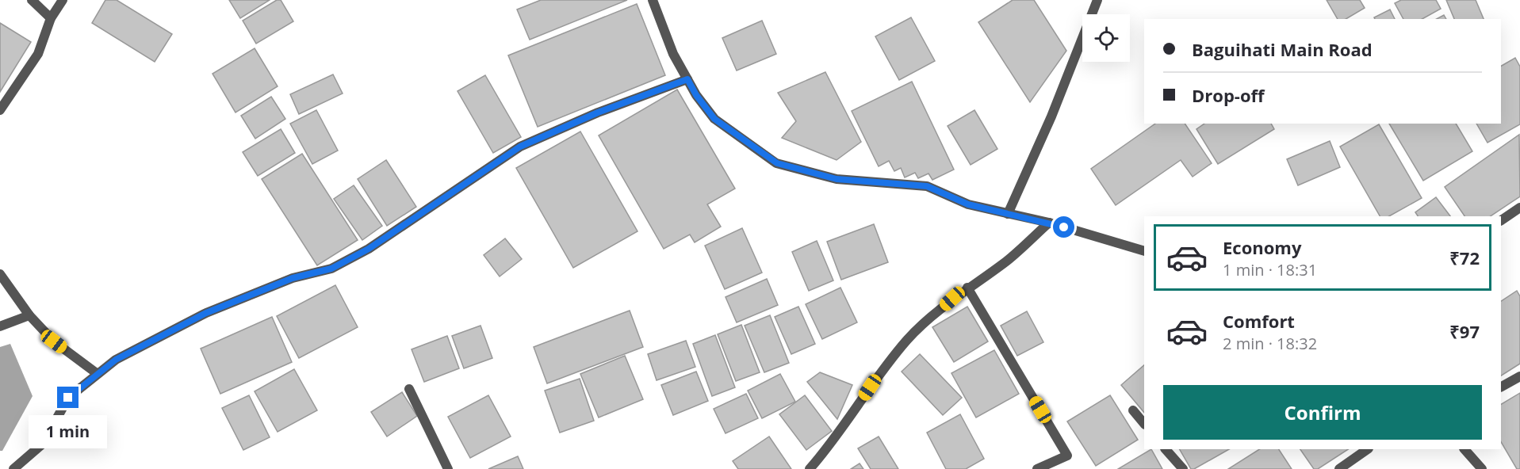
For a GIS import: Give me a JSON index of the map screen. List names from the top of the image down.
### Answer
{
  "page": {
    "banner": ["Baguihati Main Road", "Drop-off"],
    "list": [
      {
        "name": "Economy",
        "note": "1 min · 18:31",
        "value": "₹72"
      },
      {
        "name": "Comfort",
        "note": "2 min · 18:32",
        "value": "₹97"
      }
    ],
    "buttons": "Confirm",
    "bubble": "1 min"
  }
}
